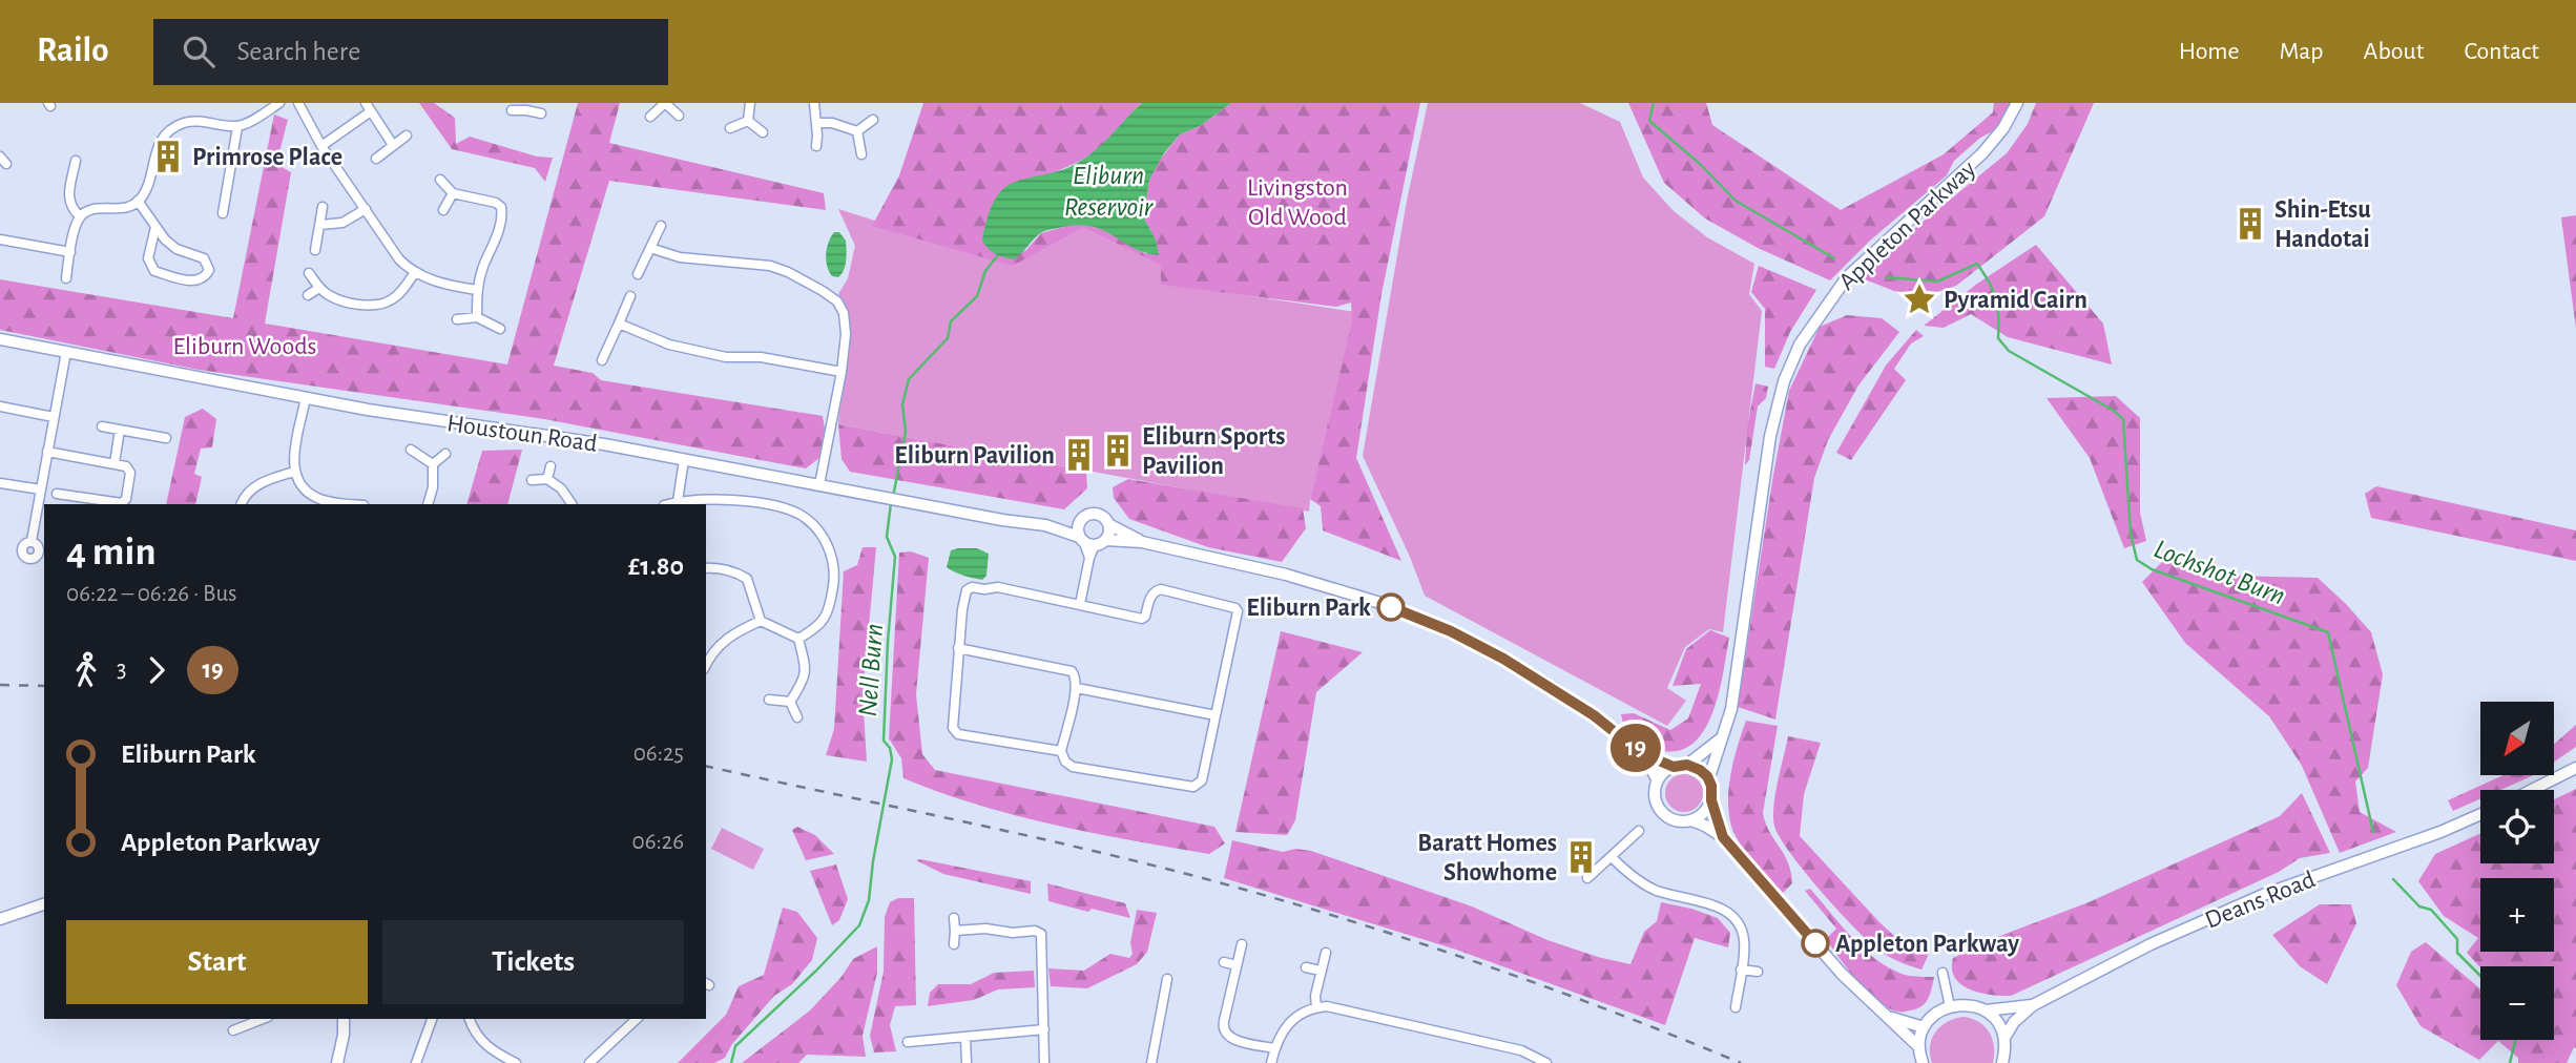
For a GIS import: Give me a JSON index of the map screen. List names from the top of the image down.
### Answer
{
  "streets": {
    "street": ["Appleton Parkway", "Houstoun Road", "Deans Road"]
  },
  "crossings": [
    ["Appleton Parkway", "Houstoun Road"]
  ],
  "water": ["Eliburn Reservoir", "Lochshot Burn", "Nell Burn"],
  "parks": ["Livingston Old Wood", "Eliburn Woods"],
  "places": {
    "building": [
      "Primrose Place",
      "Shin-Etsu Handotai",
      "Eliburn Sports Pavilion",
      "Eliburn Pavilion",
      "Baratt Homes Showhome"
    ],
    "place": ["Pyramid Cairn"],
    "other": ["Eliburn Park", "Appleton Parkway"]
  },
  "lines": ["bus line 19"],
  "north": "bottom left",
  "page": {
    "header": "Railo",
    "search": "Search here",
    "nav": [
      "Home",
      "Map",
      "About",
      "Contact"
    ],
    "on_map": "19",
    "heading": ["4 min", "06:22 – 06:26 · Bus", "£1.80"],
    "legs": ["3", "19"],
    "map_buttons": ["+", "−"],
    "list": [
      {
        "name": "Eliburn Park",
        "value": "06:25"
      },
      {
        "name": "Appleton Parkway",
        "value": "06:26"
      }
    ],
    "buttons": ["Start", "Tickets"]
  }
}
